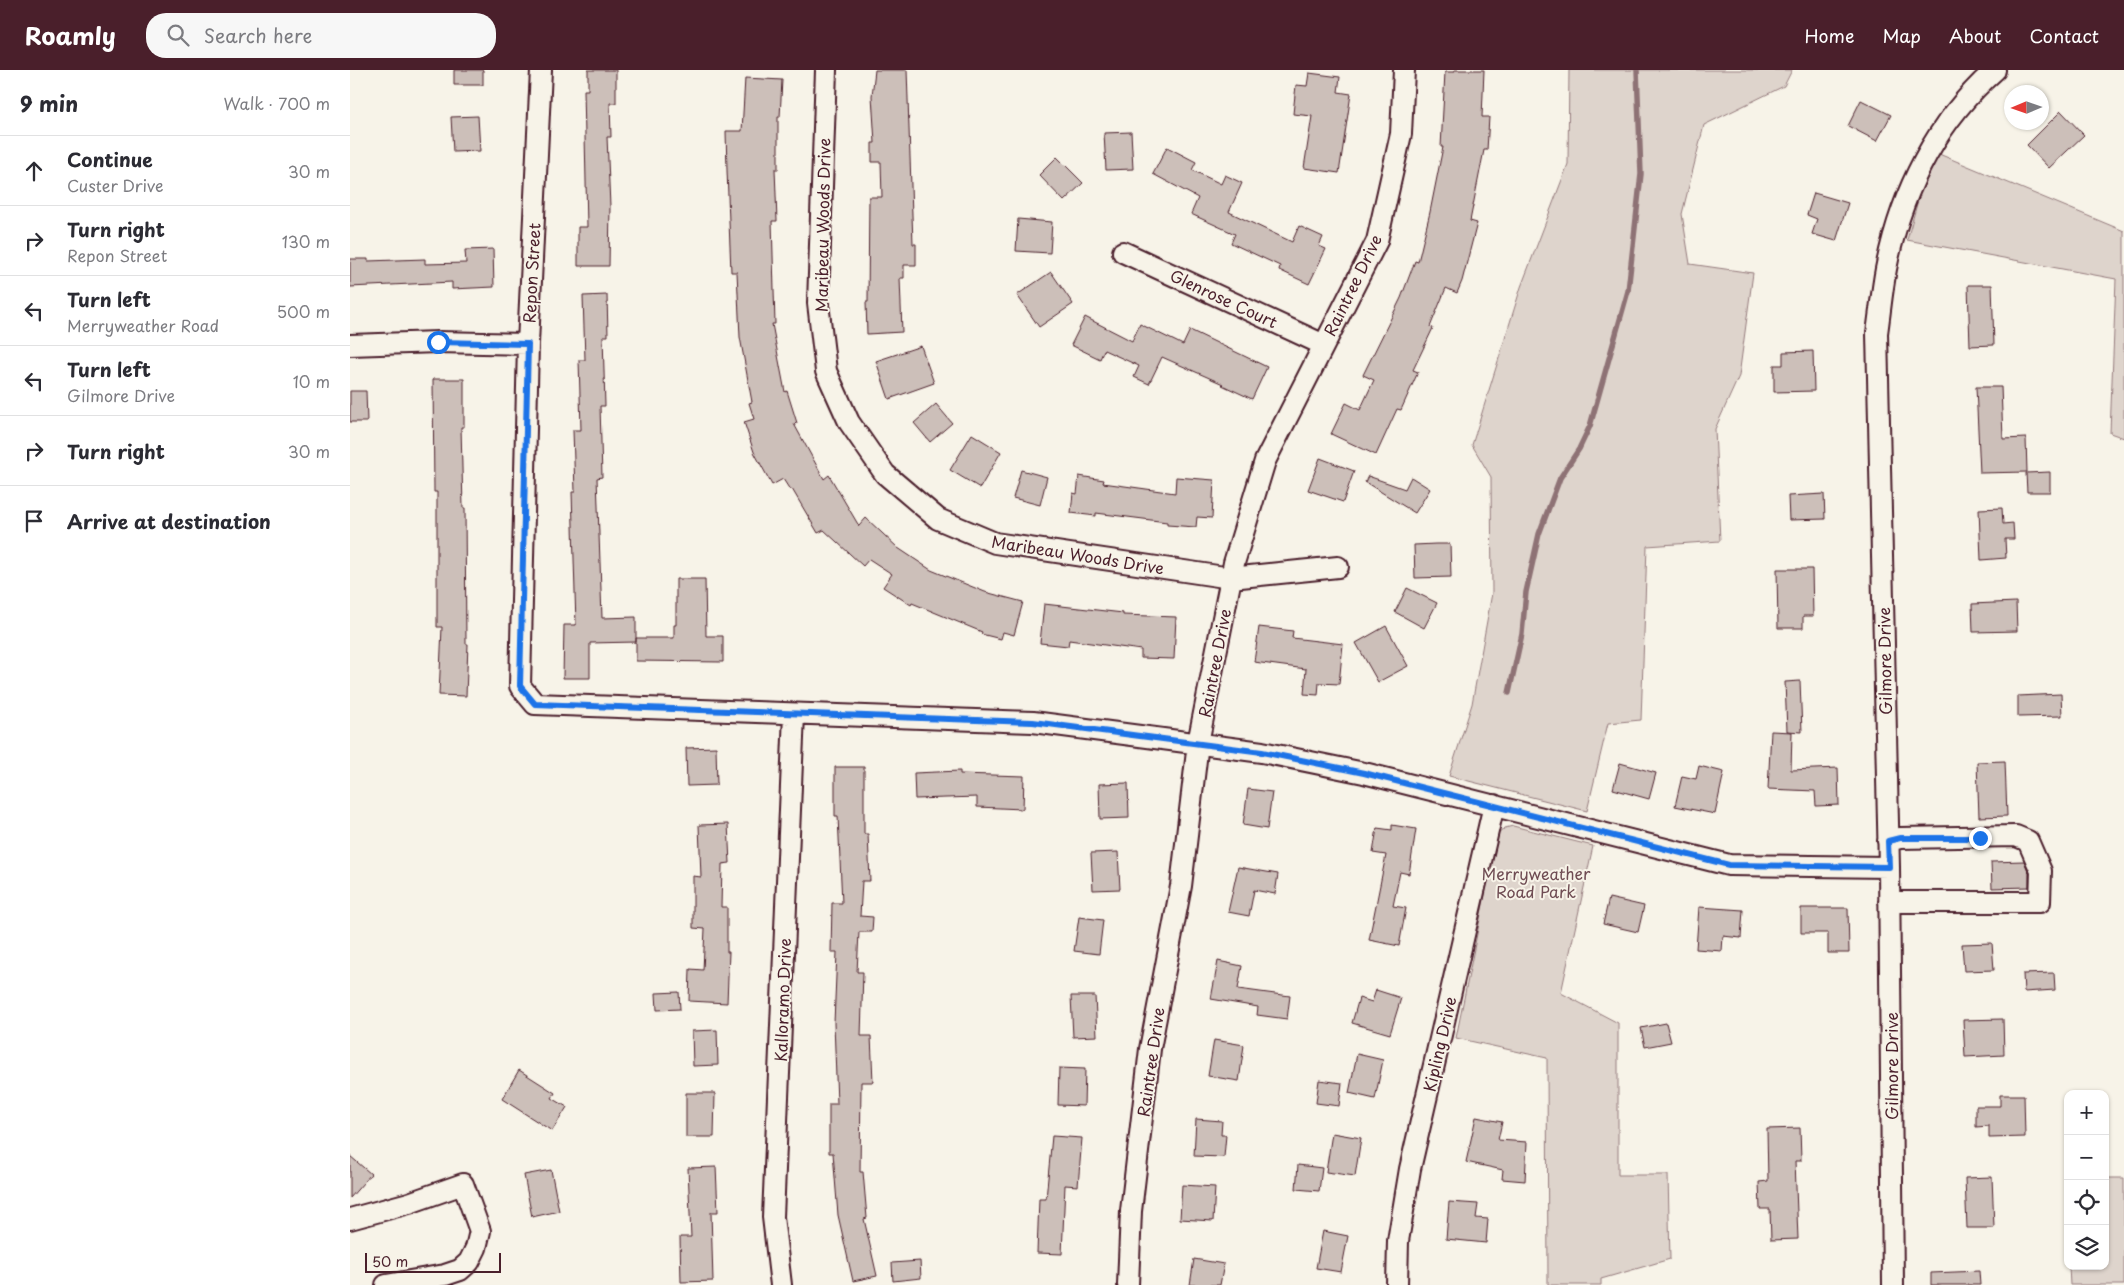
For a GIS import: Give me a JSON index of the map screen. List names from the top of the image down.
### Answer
{
  "streets": {
    "street": [
      "Maribeau Woods Drive",
      "Repon Street",
      "Raintree Drive",
      "Glenrose Court",
      "Gilmore Drive",
      "Kalloramo Drive",
      "Kipling Drive"
    ]
  },
  "crossings": [
    ["Maribeau Woods Drive", "Raintree Drive"],
    ["Repon Street", "Kalloramo Drive"],
    ["Raintree Drive", "Glenrose Court"]
  ],
  "parks": ["Merryweather Road Park"],
  "scale_bar": "50 m",
  "north": "left",
  "page": {
    "header": "Roamly",
    "search": "Search here",
    "nav": [
      "Home",
      "Map",
      "About",
      "Contact"
    ],
    "heading": ["9 min", "Walk · 700 m"],
    "list": [
      ["Continue", "Custer Drive", "30 m"],
      ["Turn right", "Repon Street", "130 m"],
      ["Turn left", "Merryweather Road", "500 m"],
      ["Turn left", "Gilmore Drive", "10 m"],
      ["Turn right", "30 m"],
      "Arrive at destination"
    ],
    "map_buttons": ["+", "−"],
    "scale": "50 m"
  }
}
